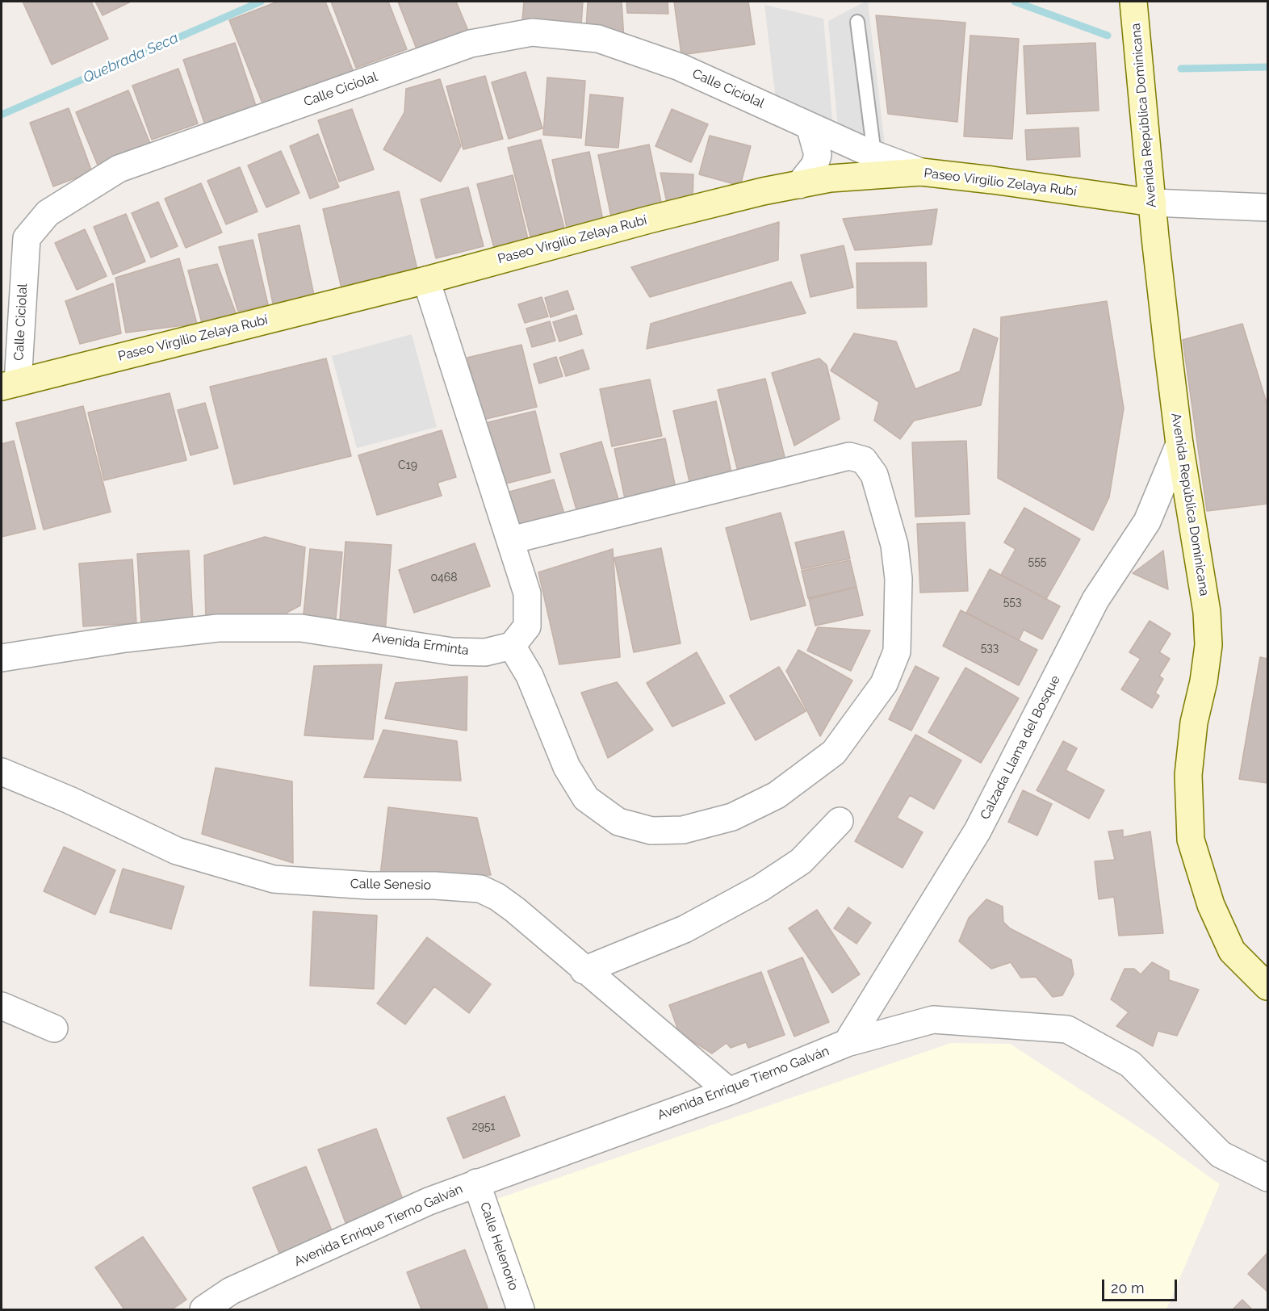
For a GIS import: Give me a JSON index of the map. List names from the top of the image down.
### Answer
{
  "streets": {
    "street": [
      "Calle Ciciolal",
      "Avenida República Dominicana",
      "Paseo Virgilio Zelaya Rubí",
      "Avenida Erminta",
      "Calzada Llama del Bosque",
      "Calle Senesio",
      "Avenida Enrique Tierno Galván",
      "Calle Helenorio"
    ]
  },
  "crossings": [
    ["Calle Ciciolal", "Paseo Virgilio Zelaya Rubí"],
    ["Avenida República Dominicana", "Paseo Virgilio Zelaya Rubí"],
    ["Avenida República Dominicana", "Calzada Llama del Bosque"],
    ["Calzada Llama del Bosque", "Avenida Enrique Tierno Galván"],
    ["Calle Senesio", "Avenida Enrique Tierno Galván"],
    ["Avenida Enrique Tierno Galván", "Calle Helenorio"]
  ],
  "water": ["Quebrada Seca"],
  "house_numbers": [
    "C19",
    "555",
    "0468",
    "553",
    "533",
    "2951"
  ],
  "scale_bar": "20 m"
}
